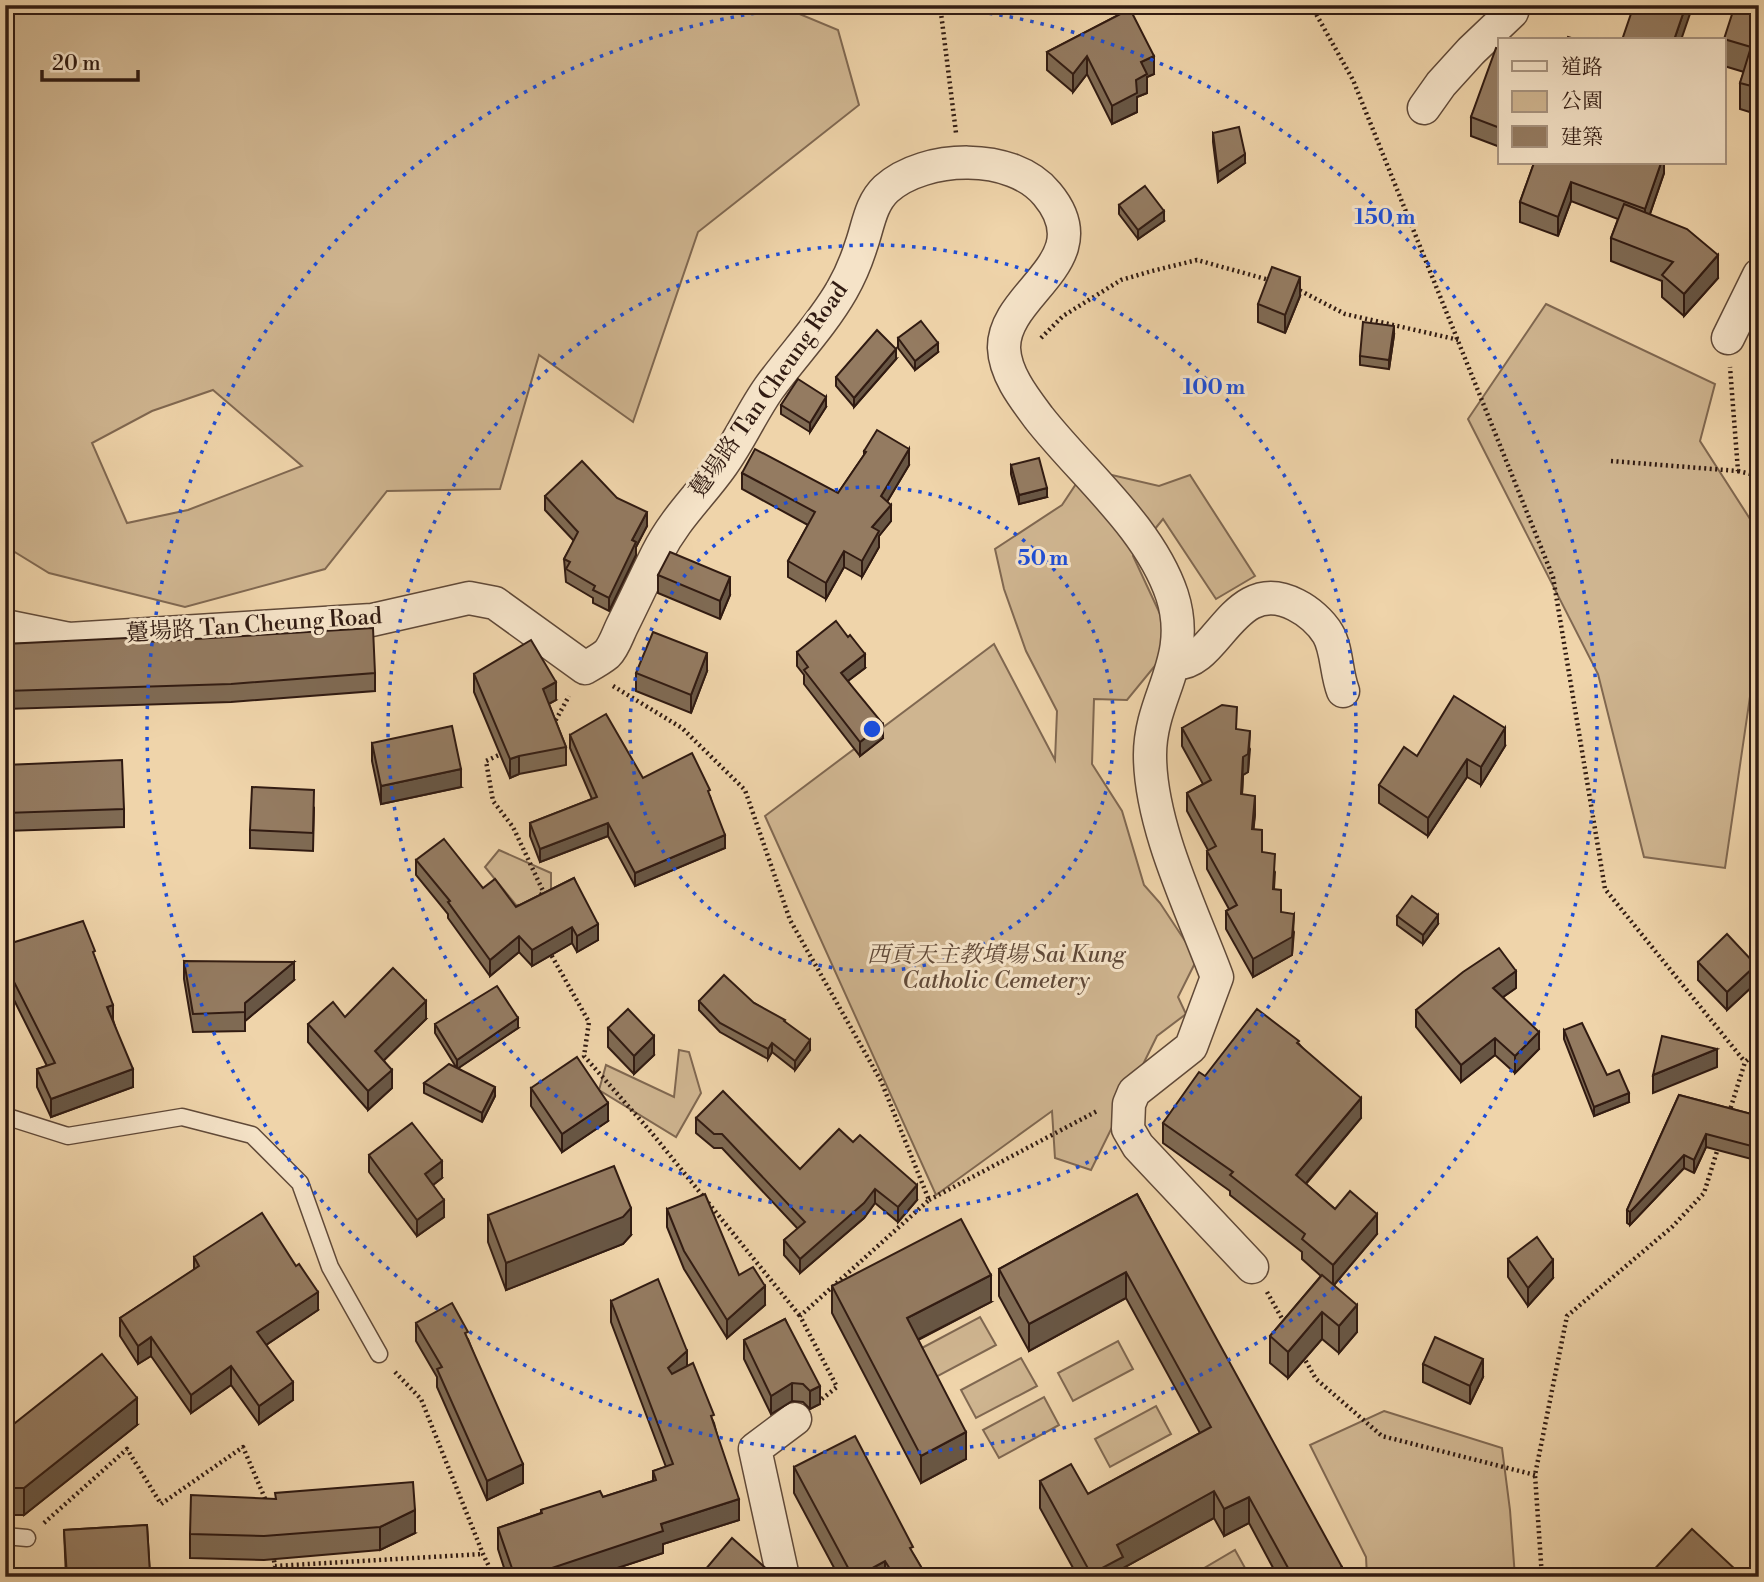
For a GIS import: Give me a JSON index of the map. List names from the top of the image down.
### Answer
{
  "streets": {
    "street": ["躉場路 Tan Cheung Road"]
  },
  "parks": ["西貢天主教墳場 Sai Kung Catholic Cemetery"],
  "legend": ["道路", "公園", "建築"],
  "scale_bar": "20 m",
  "rings": ["150 m", "100 m", "50 m"]
}
